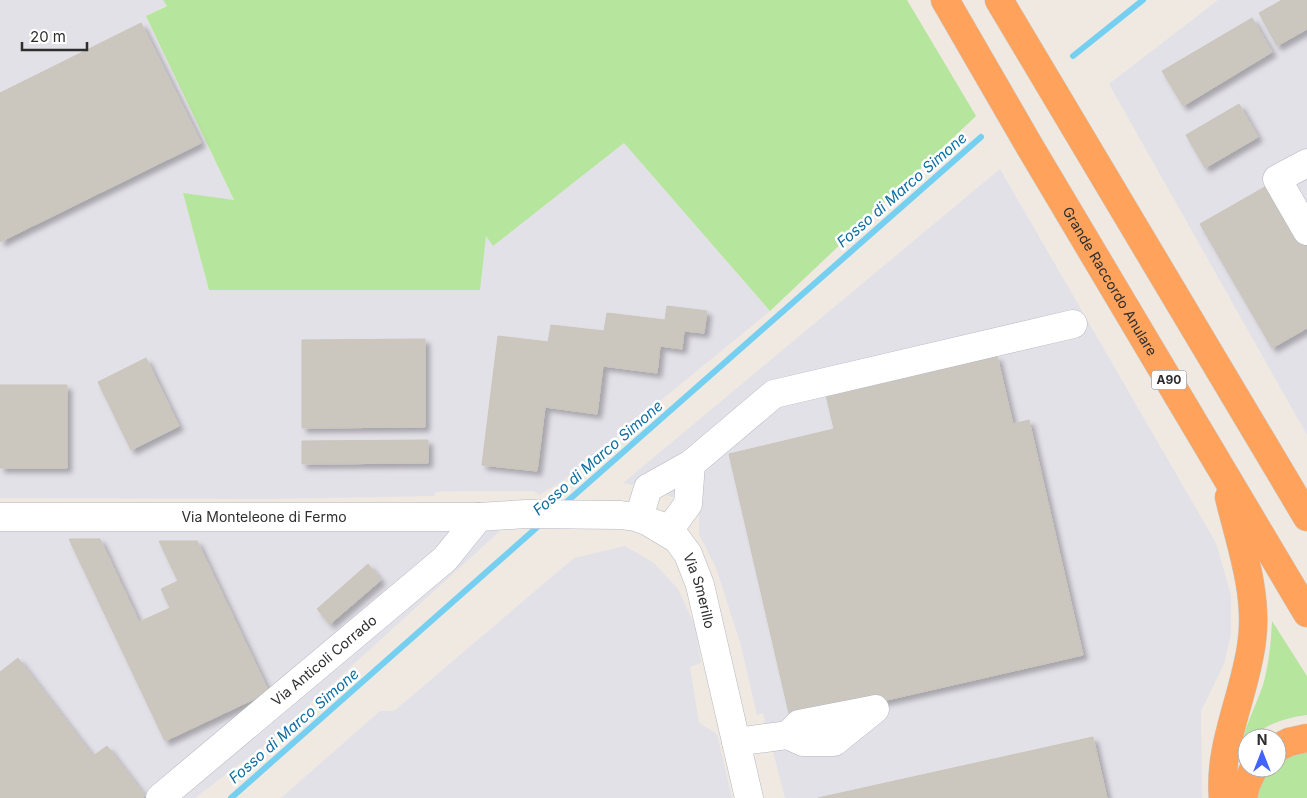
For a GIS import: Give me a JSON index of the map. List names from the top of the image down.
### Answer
{
  "streets": {
    "highway": ["Grande Raccordo Anulare", "A90"],
    "street": ["Via Monteleone di Fermo", "Via Smerillo", "Via Anticoli Corrado"]
  },
  "crossings": [
    ["Via Monteleone di Fermo", "Via Smerillo"],
    ["Via Monteleone di Fermo", "Via Anticoli Corrado"]
  ],
  "water": ["Fosso di Marco Simone"],
  "scale_bar": "20 m",
  "north": "top"
}
